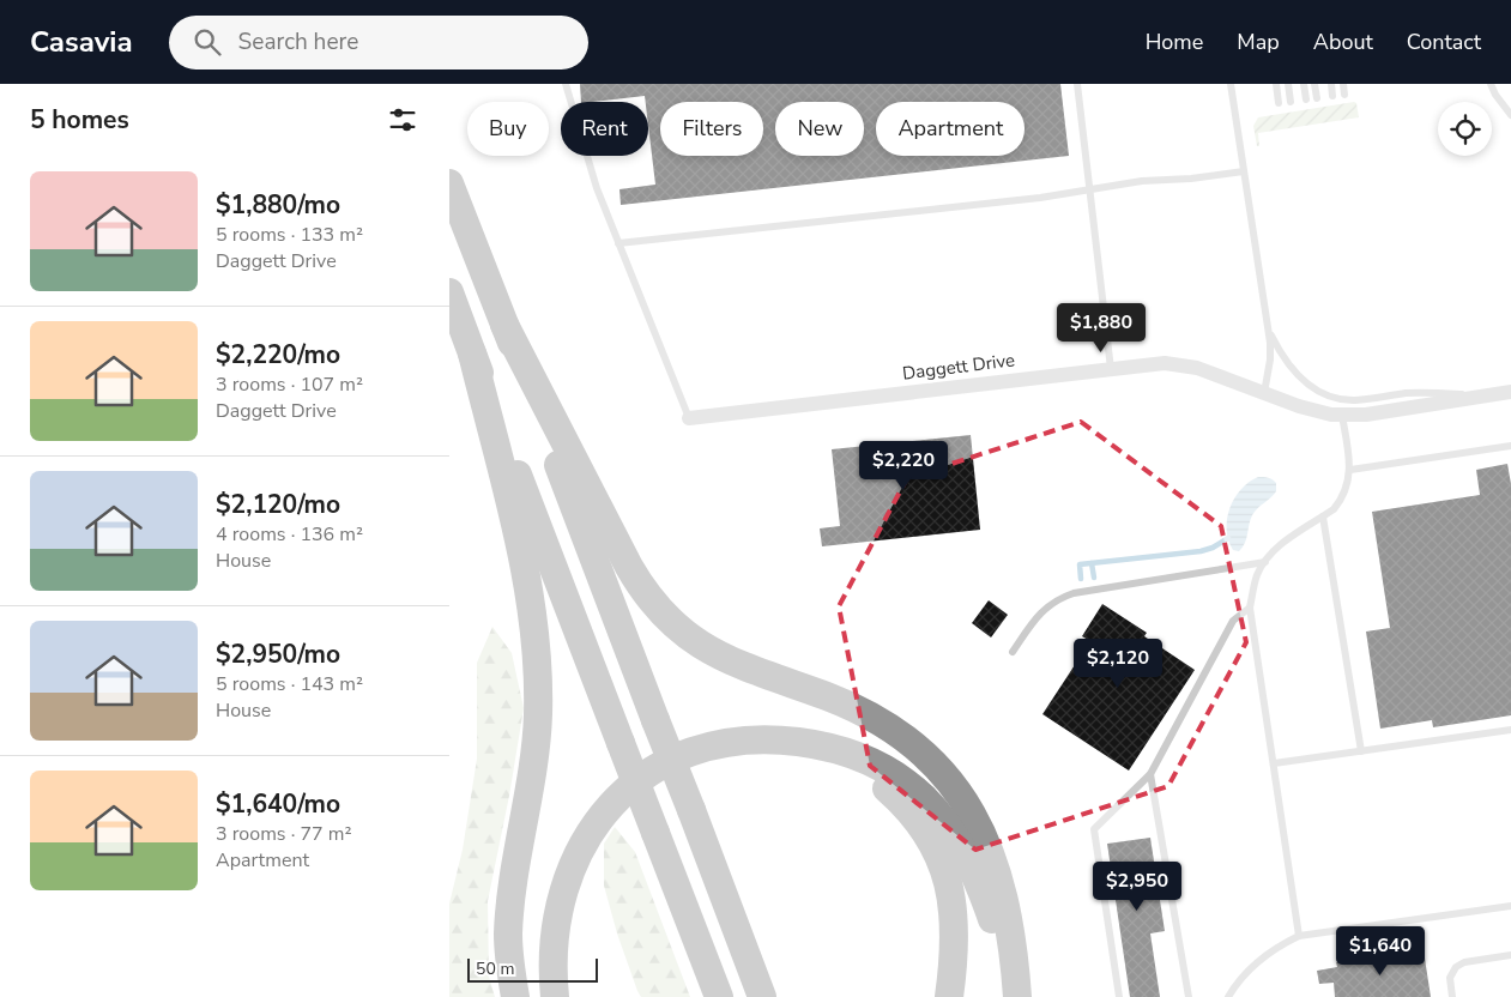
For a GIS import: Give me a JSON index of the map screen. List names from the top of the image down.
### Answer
{
  "streets": {
    "street": ["Daggett Drive"]
  },
  "scale_bar": "50 m",
  "page": {
    "header": "Casavia",
    "search": "Search here",
    "nav": [
      "Home",
      "Map",
      "About",
      "Contact"
    ],
    "heading": "5 homes",
    "chip": [
      "Buy",
      "Rent",
      "Filters",
      "New",
      "Apartment"
    ],
    "list": [
      {
        "name": "$1,880/mo",
        "note": "5 rooms · 133 m² · Daggett Drive"
      },
      {
        "name": "$2,220/mo",
        "note": "3 rooms · 107 m² · Daggett Drive"
      },
      {
        "name": "$2,120/mo",
        "note": "4 rooms · 136 m² · House"
      },
      {
        "name": "$2,950/mo",
        "note": "5 rooms · 143 m² · House"
      },
      {
        "name": "$1,640/mo",
        "note": "3 rooms · 77 m² · Apartment"
      }
    ],
    "price": [
      "$1,880",
      "$2,220",
      "$2,120",
      "$2,950",
      "$1,640"
    ],
    "scale": "50 m"
  }
}
